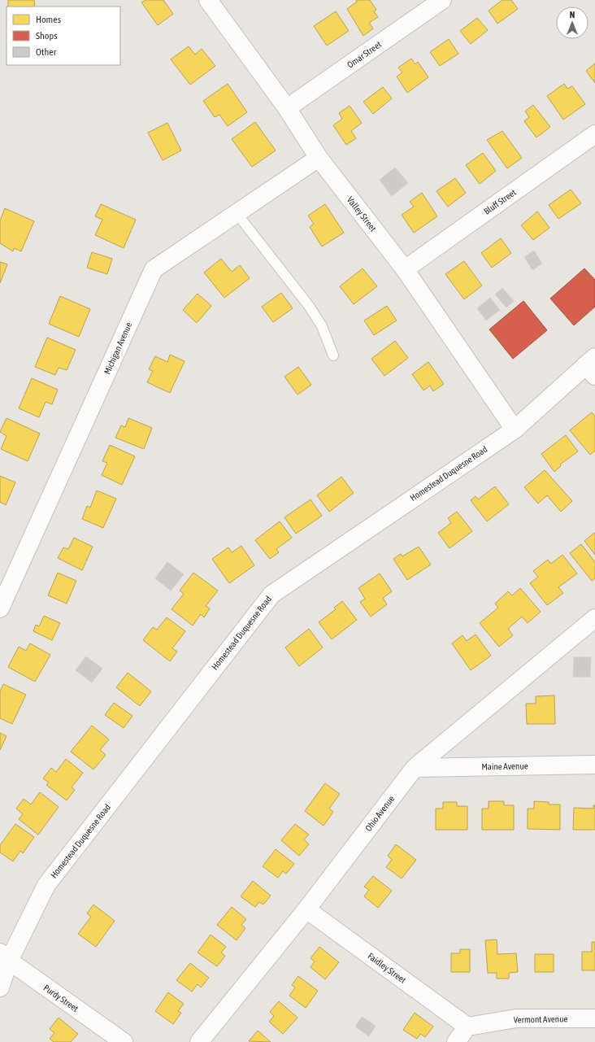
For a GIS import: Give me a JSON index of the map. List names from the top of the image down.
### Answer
{
  "streets": {
    "street": [
      "Omar Street",
      "Bluff Street",
      "Valley Street",
      "Michigan Avenue",
      "Homestead Duquesne Road",
      "Maine Avenue",
      "Ohio Avenue",
      "Faidley Street",
      "Purdy Street",
      "Vermont Avenue"
    ]
  },
  "crossings": [
    ["Omar Street", "Valley Street"],
    ["Bluff Street", "Valley Street"],
    ["Valley Street", "Michigan Avenue"],
    ["Valley Street", "Homestead Duquesne Road"],
    ["Homestead Duquesne Road", "Purdy Street"],
    ["Maine Avenue", "Ohio Avenue"],
    ["Ohio Avenue", "Faidley Street"],
    ["Faidley Street", "Vermont Avenue"]
  ],
  "legend": ["Homes", "Shops", "Other"],
  "north": "top"
}
